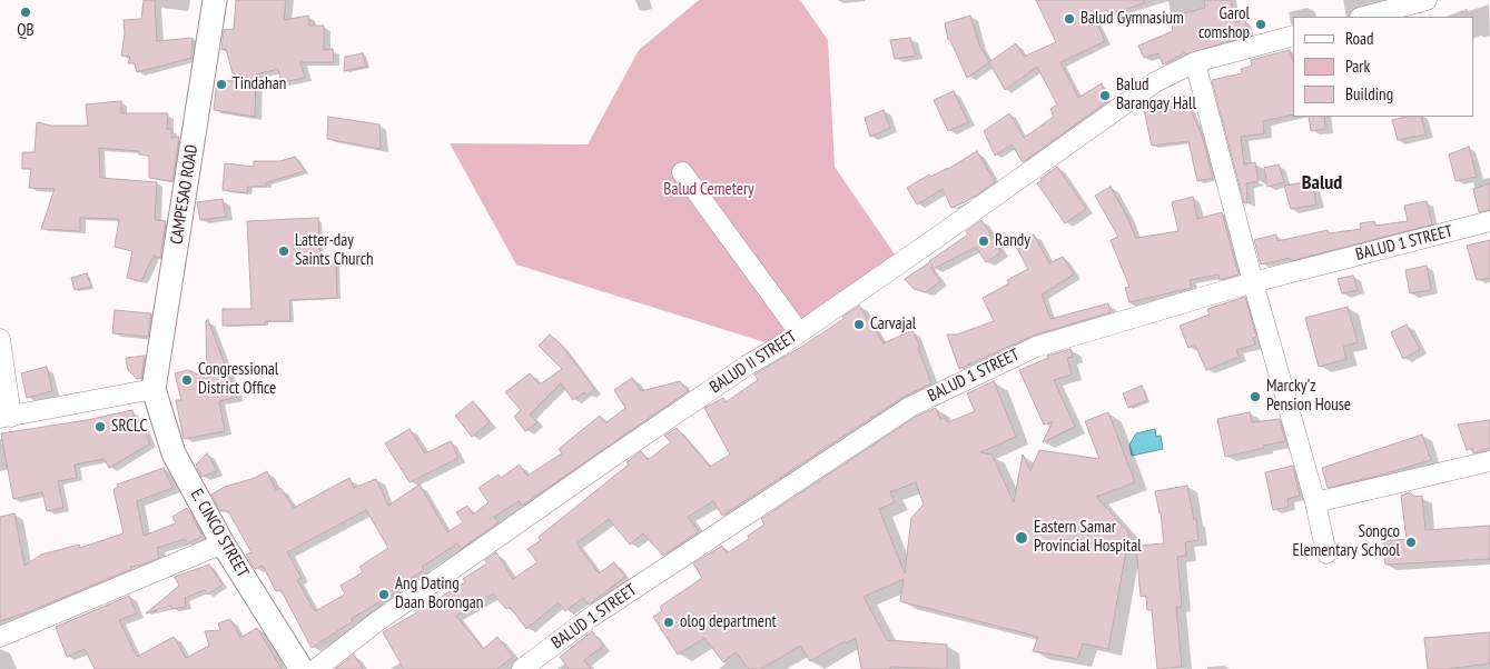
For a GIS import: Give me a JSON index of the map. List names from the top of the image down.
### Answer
{
  "streets": {
    "street": [
      "CAMPESAO ROAD",
      "BALUD 1 STREET",
      "BALUD II STREET",
      "E. CINCO STREET"
    ]
  },
  "crossings": [
    ["CAMPESAO ROAD", "E. CINCO STREET"]
  ],
  "districts": ["Balud"],
  "parks": ["Balud Cemetery"],
  "places": [
    "QB",
    "Balud Gymnasium",
    "Garol comshop",
    "Tindahan",
    "Balud Barangay Hall",
    "Randy",
    "Latter-day Saints Church",
    "Carvajal",
    "Congressional District Office",
    "Marcky'z Pension House",
    "SRCLC",
    "Eastern Samar Provincial Hospital",
    "Songco Elementary School",
    "Ang Dating Daan Borongan",
    "olog department"
  ],
  "legend": ["Road", "Park", "Building"]
}
